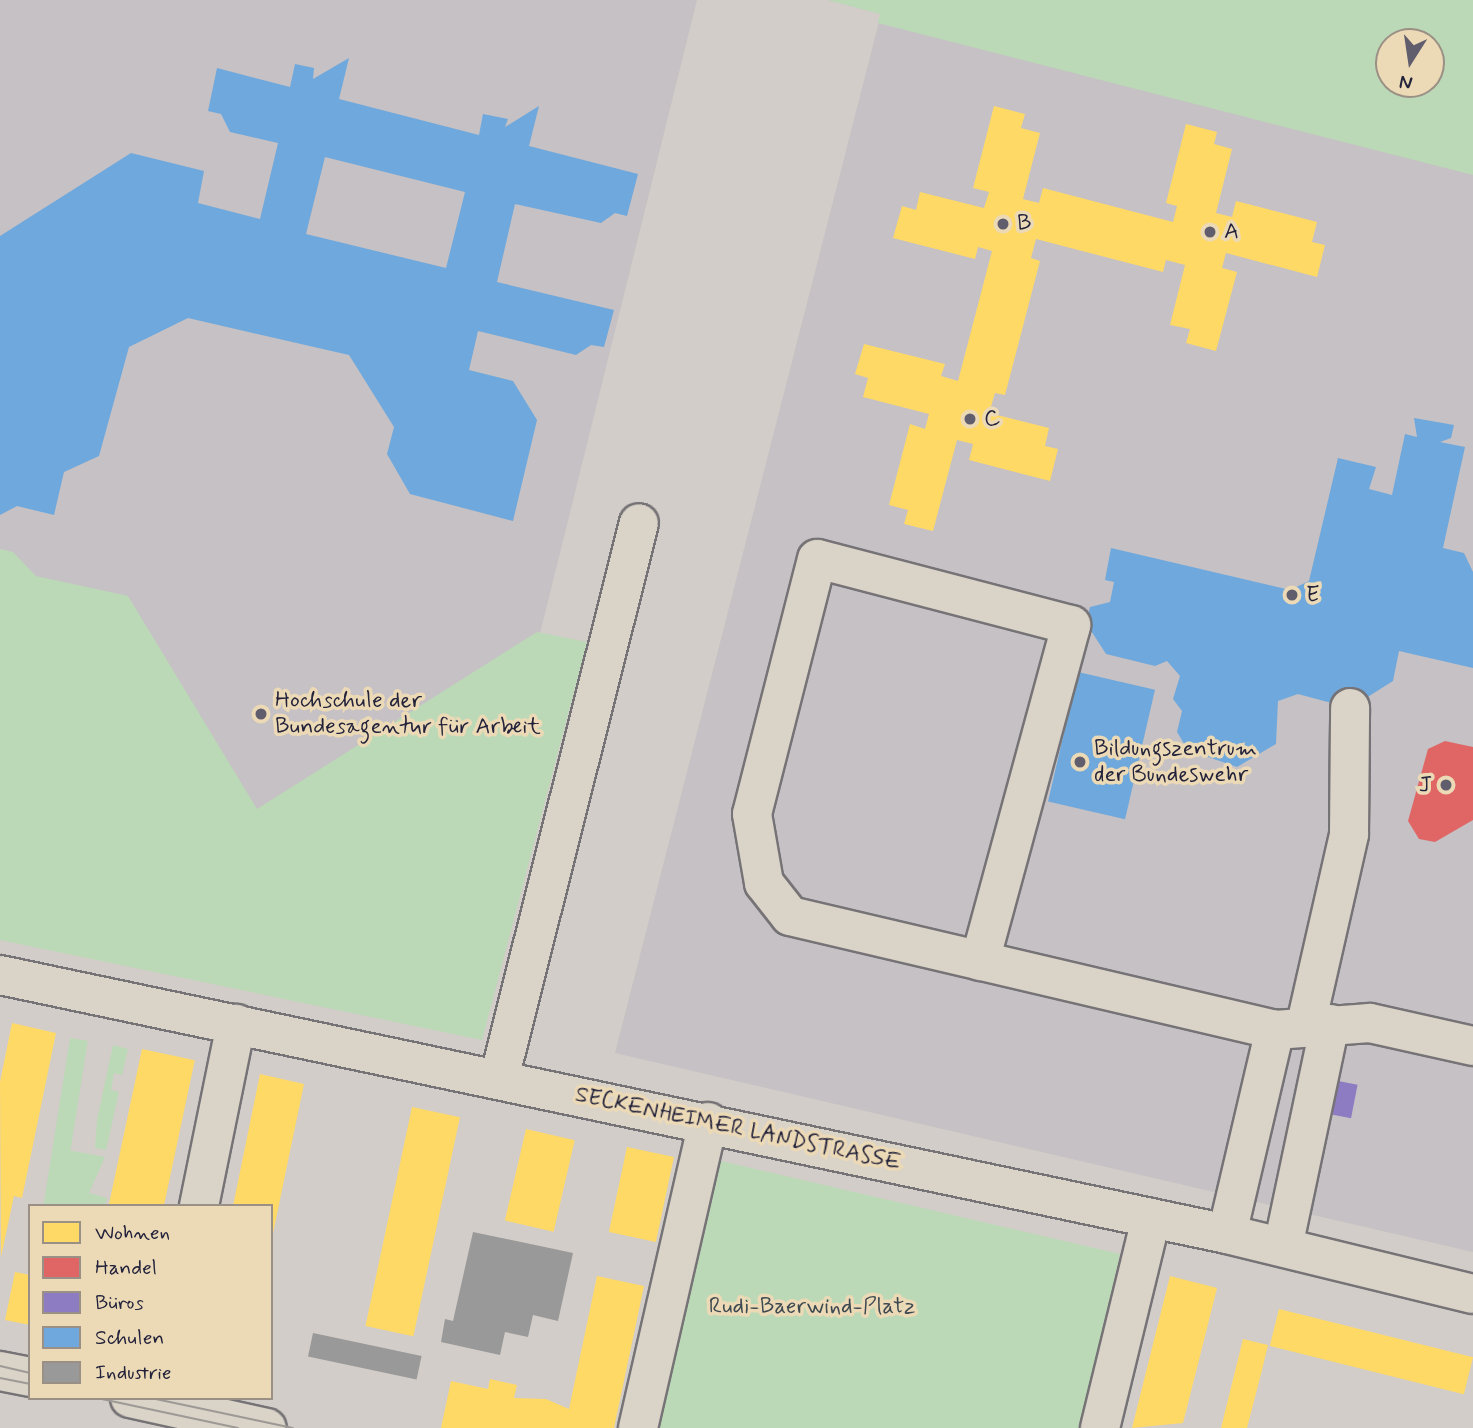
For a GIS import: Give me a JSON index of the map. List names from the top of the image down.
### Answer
{
  "streets": {
    "main road": ["SECKENHEIMER LANDSTRASSE"]
  },
  "parks": ["Rudi-Baerwind-Platz"],
  "places": [
    "B",
    "A",
    "C",
    "E",
    "Hochschule der Bundesagentur für Arbeit",
    "Bildungszentrum der Bundeswehr",
    "J"
  ],
  "legend": [
    "Wohnen",
    "Handel",
    "Büros",
    "Schulen",
    "Industrie"
  ],
  "north": "bottom"
}
